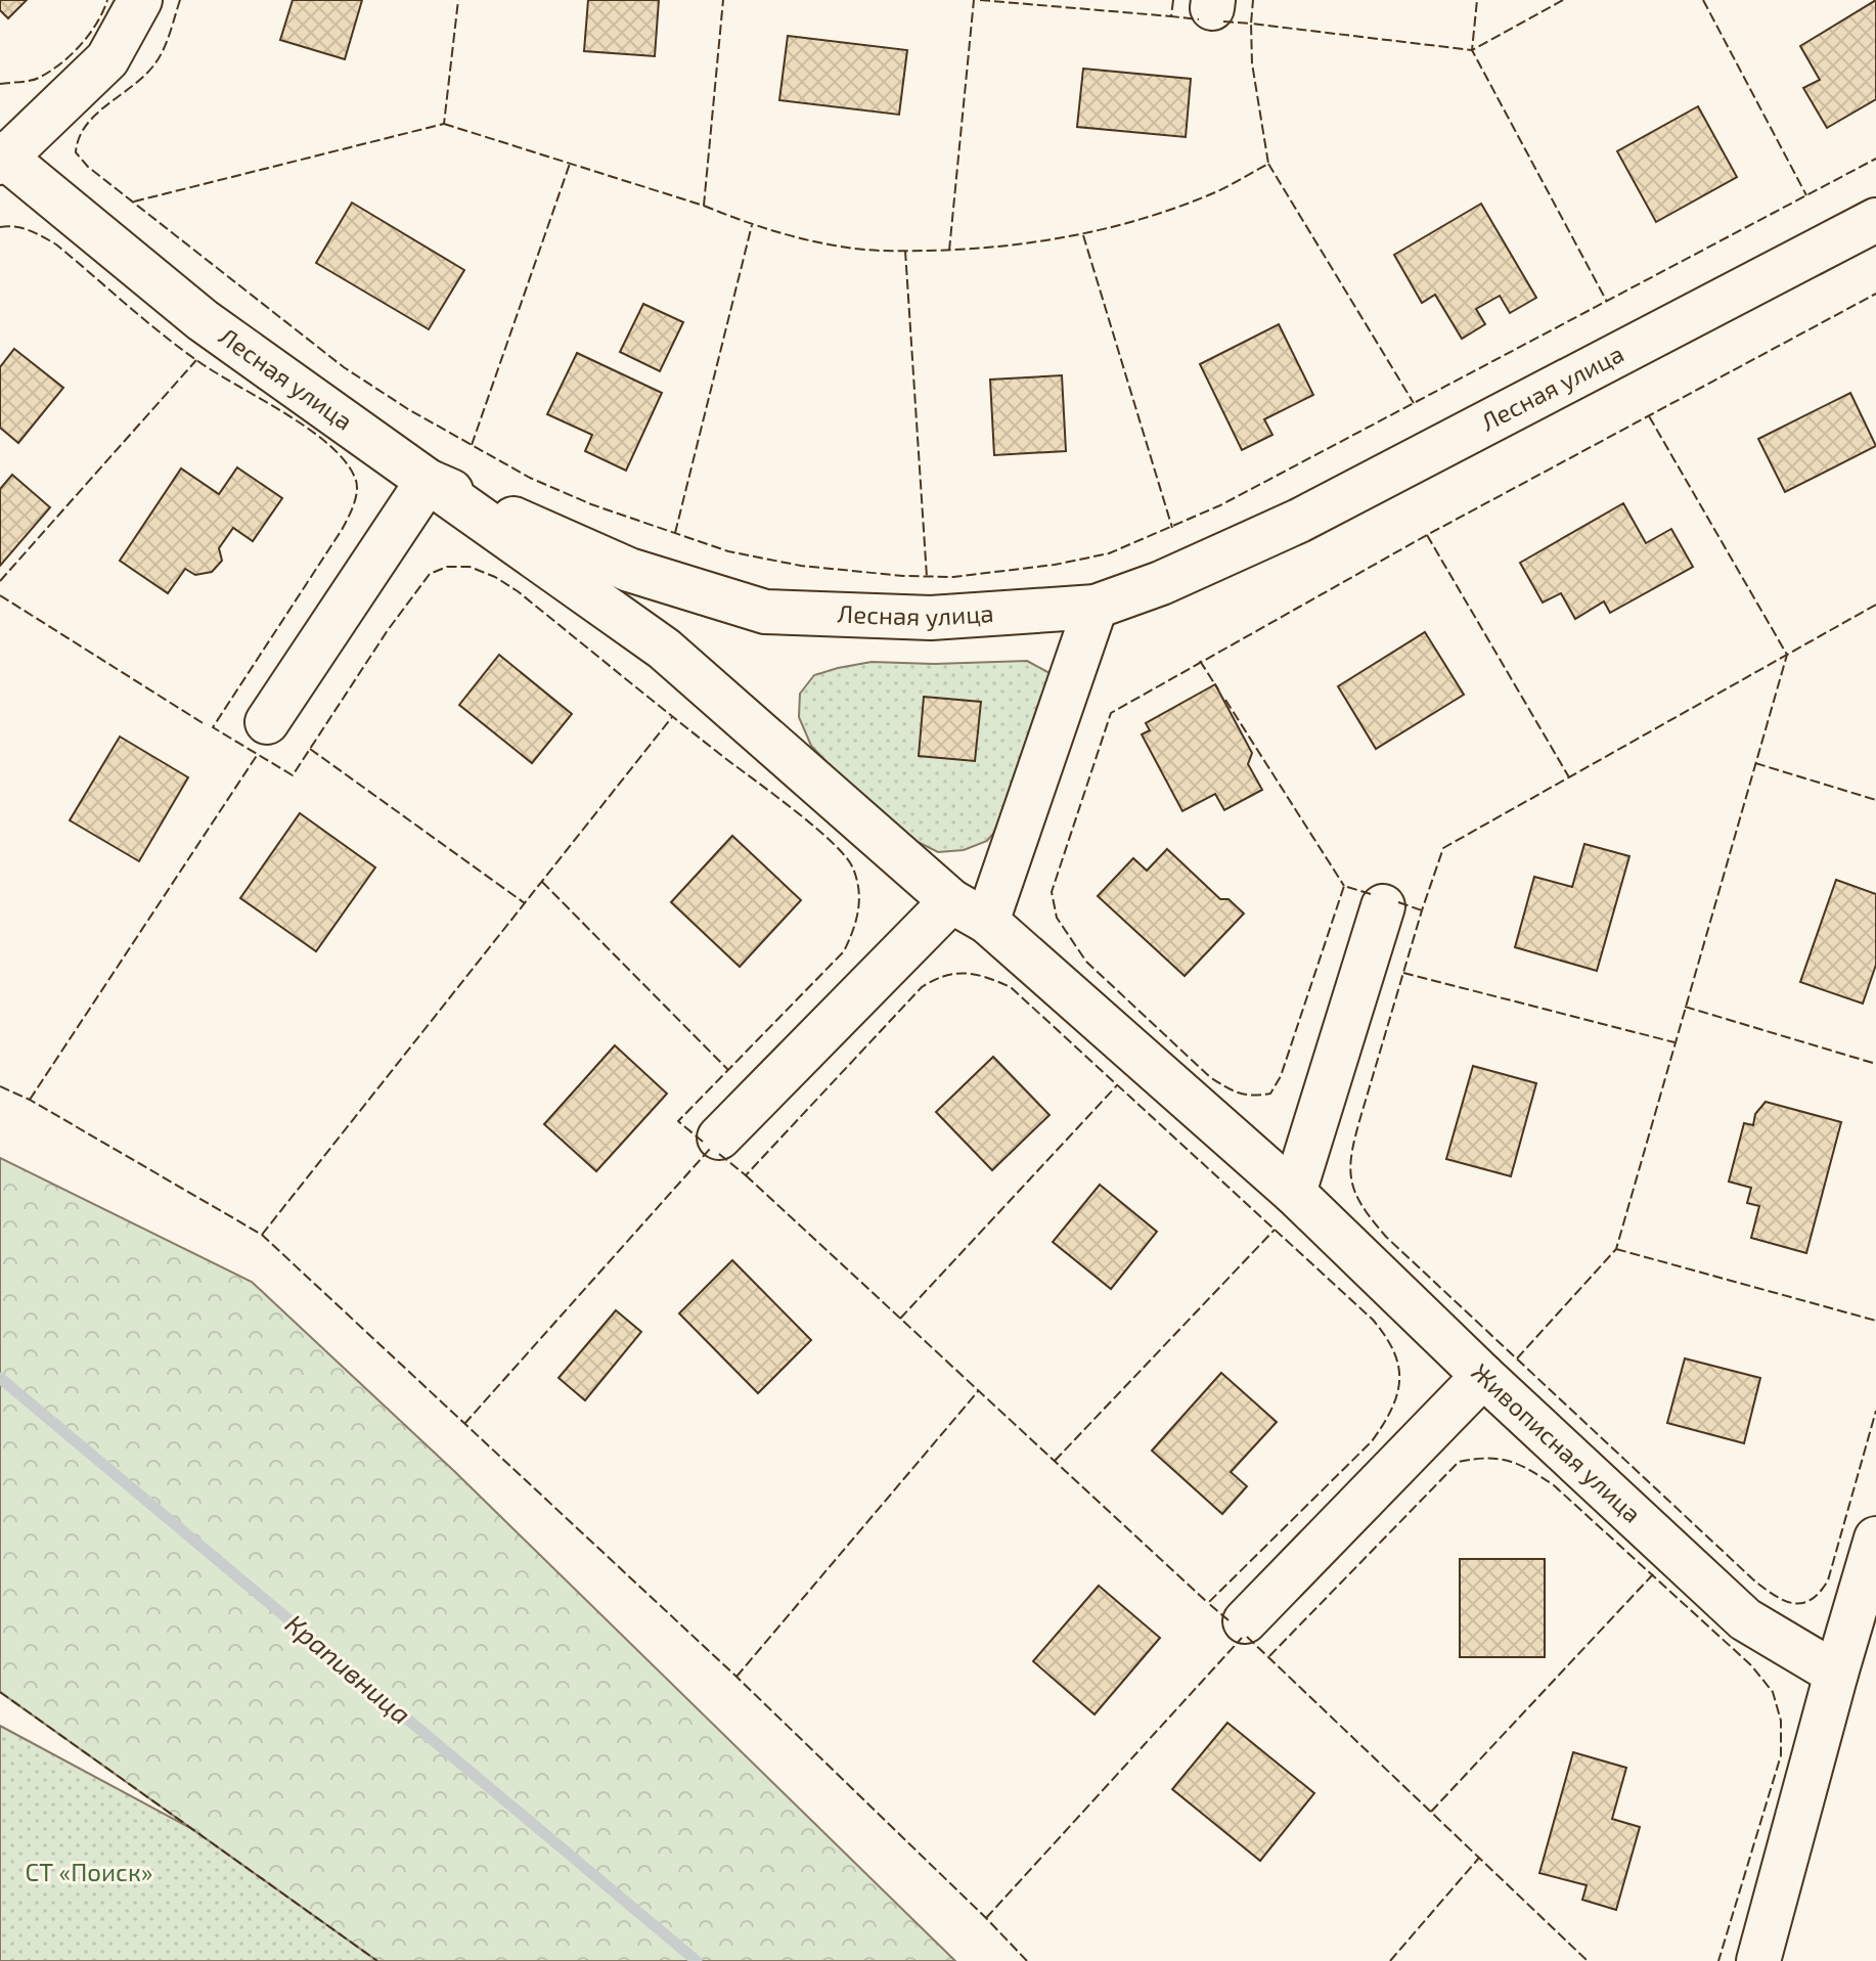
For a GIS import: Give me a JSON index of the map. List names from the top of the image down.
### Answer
{
  "streets": {
    "street": ["Лесная улица", "Живописная улица"]
  },
  "crossings": [
    ["Лесная улица", "Живописная улица"]
  ],
  "water": ["Крапивница"],
  "parks": ["СТ «Поиск»"]
}
